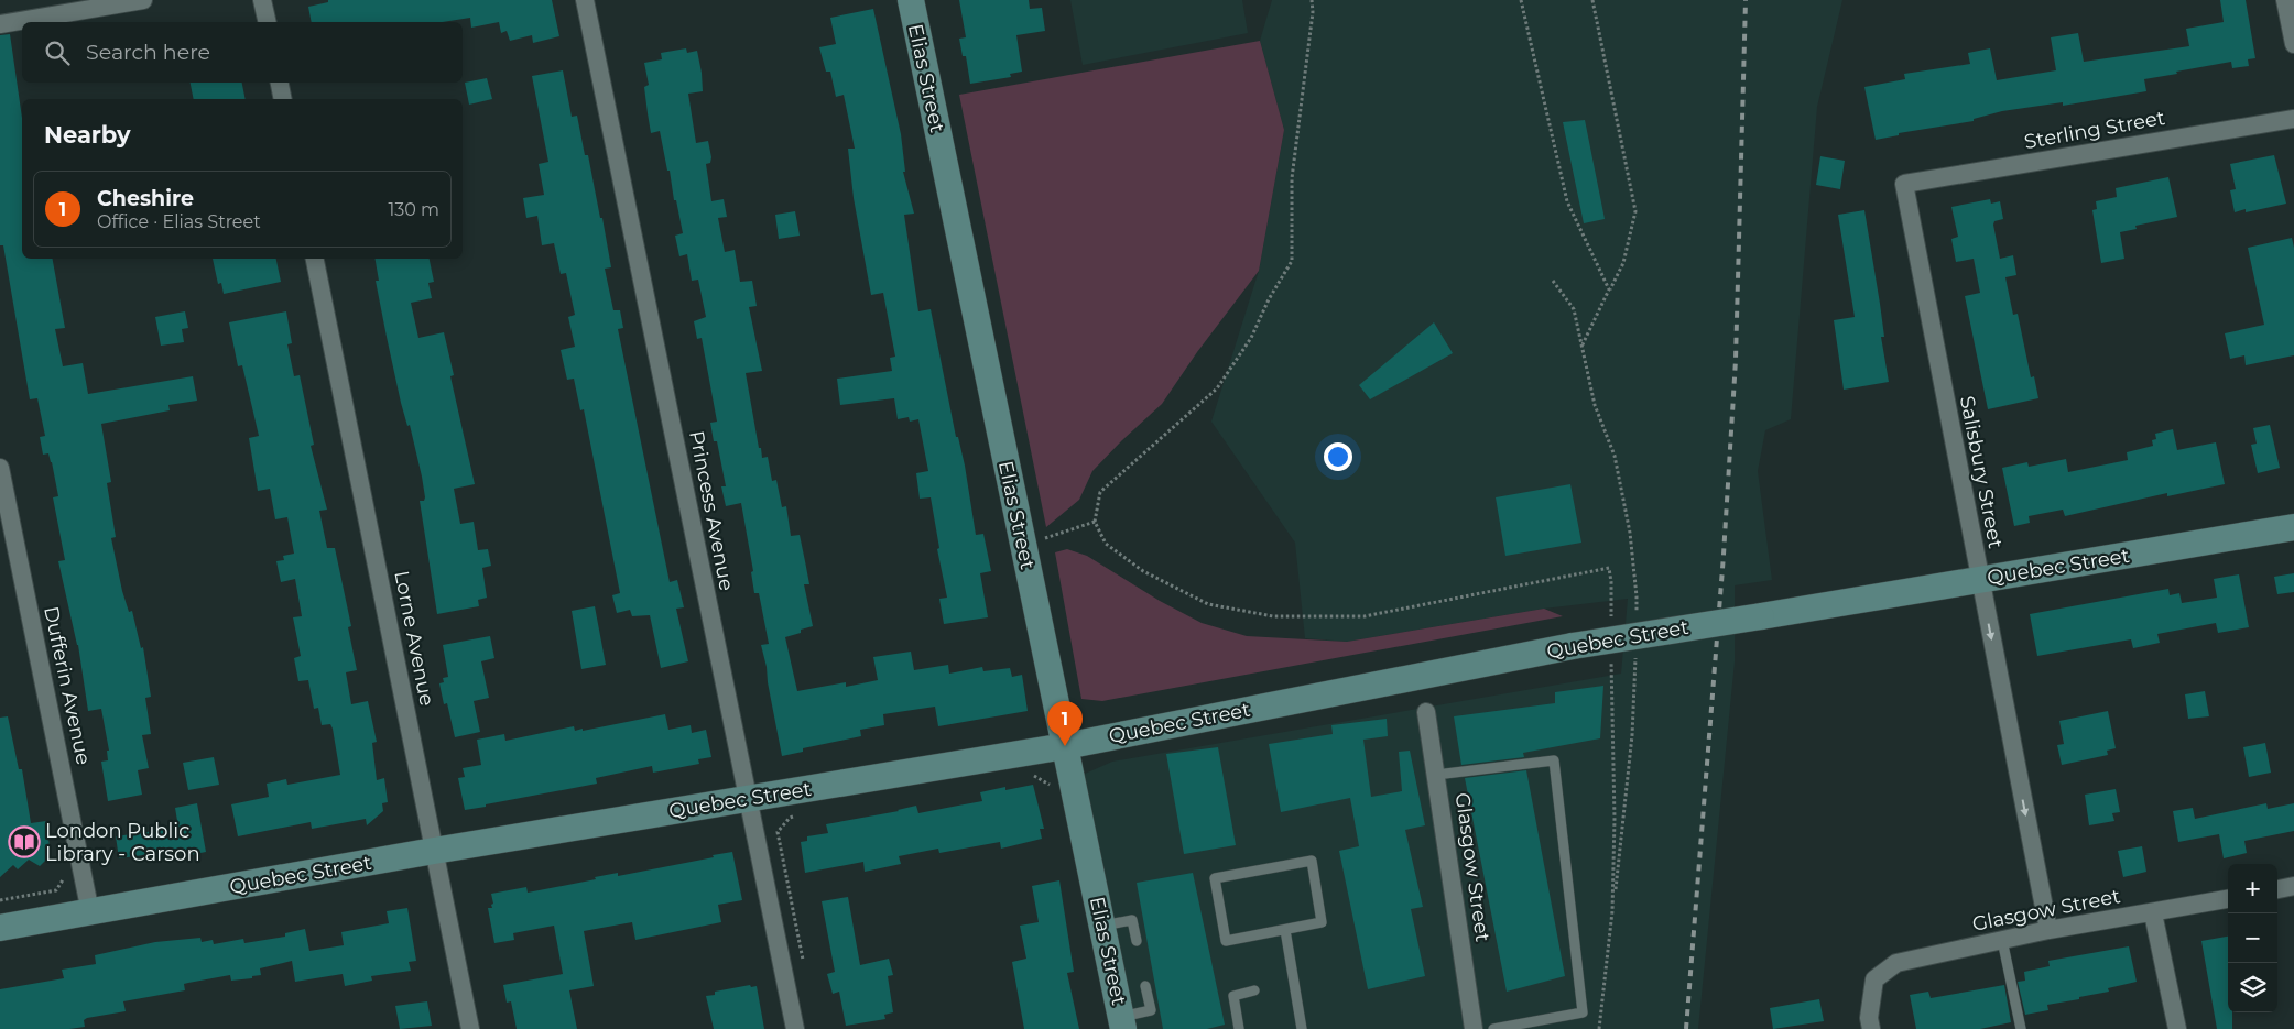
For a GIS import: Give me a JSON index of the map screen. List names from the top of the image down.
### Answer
{
  "streets": {
    "street": [
      "Elias Street",
      "Sterling Street",
      "Salisbury Street",
      "Princess Avenue",
      "Quebec Street",
      "Lorne Avenue",
      "Dufferin Avenue",
      "Glasgow Street"
    ]
  },
  "crossings": [
    ["Elias Street", "Quebec Street"],
    ["Sterling Street", "Salisbury Street"],
    ["Salisbury Street", "Quebec Street"],
    ["Salisbury Street", "Glasgow Street"],
    ["Princess Avenue", "Quebec Street"],
    ["Quebec Street", "Lorne Avenue"],
    ["Quebec Street", "Dufferin Avenue"]
  ],
  "one_way": ["Salisbury Street"],
  "places": {
    "library": ["London Public Library - Carson"]
  },
  "page": {
    "search": "Search here",
    "heading": "Nearby",
    "list": [
      {
        "mark": "1",
        "name": "Cheshire",
        "note": "Office · Elias Street",
        "value": "130 m"
      }
    ],
    "pins": "1",
    "map_buttons": ["+", "−"]
  }
}
